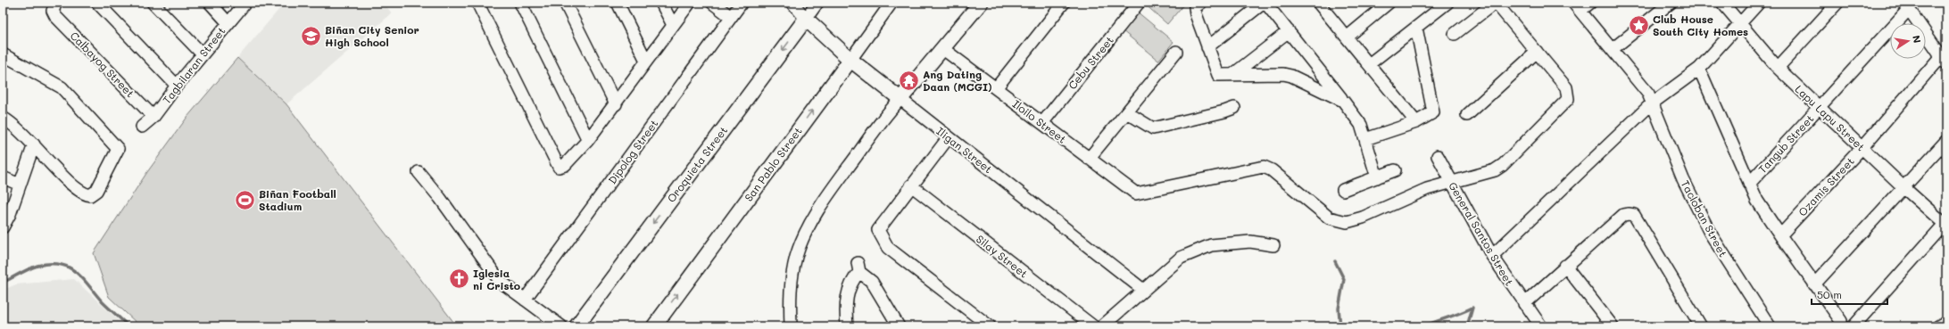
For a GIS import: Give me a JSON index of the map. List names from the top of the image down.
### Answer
{
  "streets": {
    "street": [
      "Cebu Street",
      "Calbayog Street",
      "Tagbilaran Street",
      "Lapu Lapu Street",
      "Iloilo Street",
      "Tangub Street",
      "Iligan Street",
      "Dipolog Street",
      "Oroquieta Street",
      "San Pablo Street",
      "Ozamis Street",
      "Tacloban Street",
      "General Santos Street",
      "Silay Street"
    ]
  },
  "crossings": [
    ["Cebu Street", "Iloilo Street"],
    ["Calbayog Street", "Tagbilaran Street"],
    ["Lapu Lapu Street", "Tangub Street"],
    ["Lapu Lapu Street", "Ozamis Street"],
    ["Iloilo Street", "General Santos Street"],
    ["Iligan Street", "Oroquieta Street"],
    ["Iligan Street", "San Pablo Street"]
  ],
  "places": {
    "place": ["Club House South City Homes"],
    "school or university": ["Biñan City Senior High School"],
    "temple": ["Ang Dating Daan (MCGI)"],
    "sports": ["Biñan Football Stadium"],
    "church": ["Iglesia ni Cristo"]
  },
  "scale_bar": "50 m",
  "north": "right"
}
